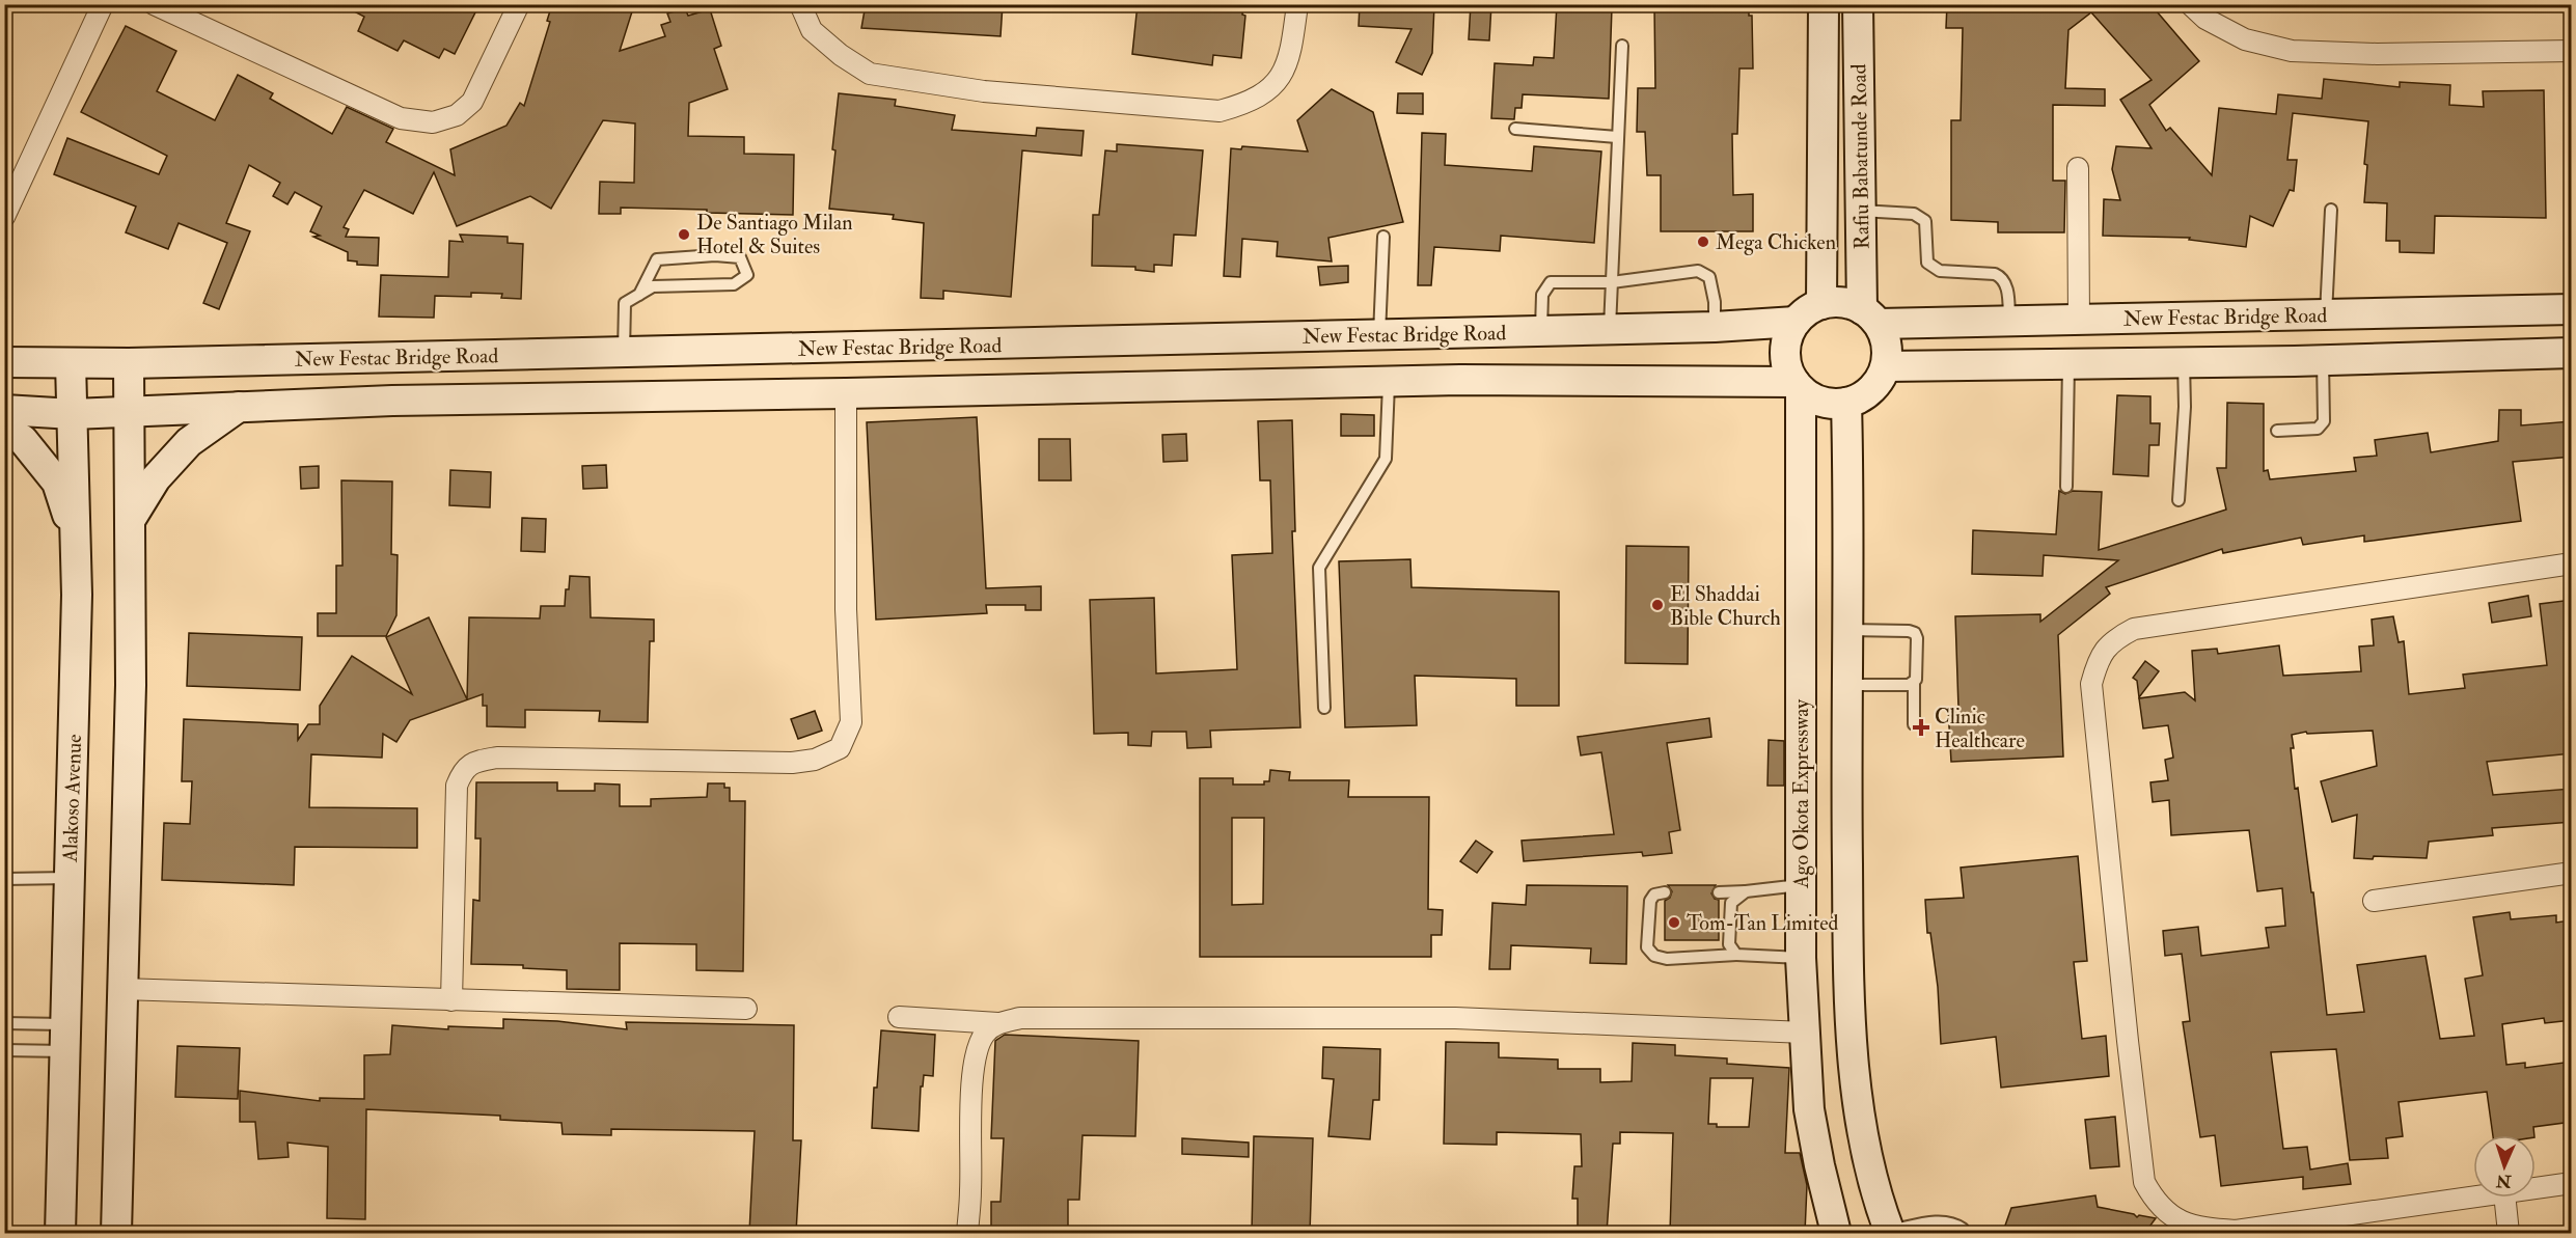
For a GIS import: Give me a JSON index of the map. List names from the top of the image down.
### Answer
{
  "streets": {
    "main road": [
      "Rafiu Babatunde Road",
      "New Festac Bridge Road",
      "Ago Okota Expressway",
      "Alakoso Avenue"
    ]
  },
  "crossings": [
    ["Rafiu Babatunde Road", "New Festac Bridge Road"],
    ["Rafiu Babatunde Road", "Ago Okota Expressway"],
    ["New Festac Bridge Road", "Ago Okota Expressway"],
    ["New Festac Bridge Road", "Alakoso Avenue"]
  ],
  "places": {
    "other": [
      "De Santiago Milan Hotel & Suites",
      "Mega Chicken",
      "El Shaddai Bible Church",
      "Tom-Tan Limited"
    ],
    "health": ["Clinic Healthcare"]
  },
  "north": "bottom"
}
